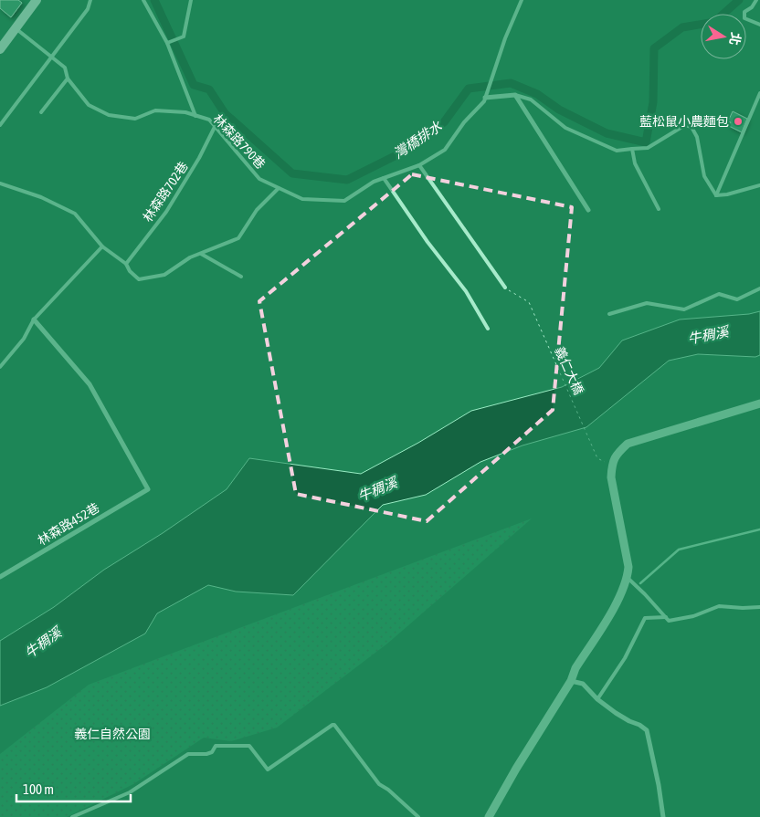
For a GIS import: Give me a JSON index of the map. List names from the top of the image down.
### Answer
{
  "streets": {
    "street": ["林森路452巷"],
    "lane": ["林森路790巷", "林森路702巷"],
    "path": ["義仁大橋"]
  },
  "crossings": [
    ["林森路790巷", "林森路702巷"]
  ],
  "water": ["灣橋排水", "牛稠溪"],
  "parks": ["義仁自然公園"],
  "places": ["藍松鼠小農麵包"],
  "scale_bar": "100 m",
  "north": "right"
}
